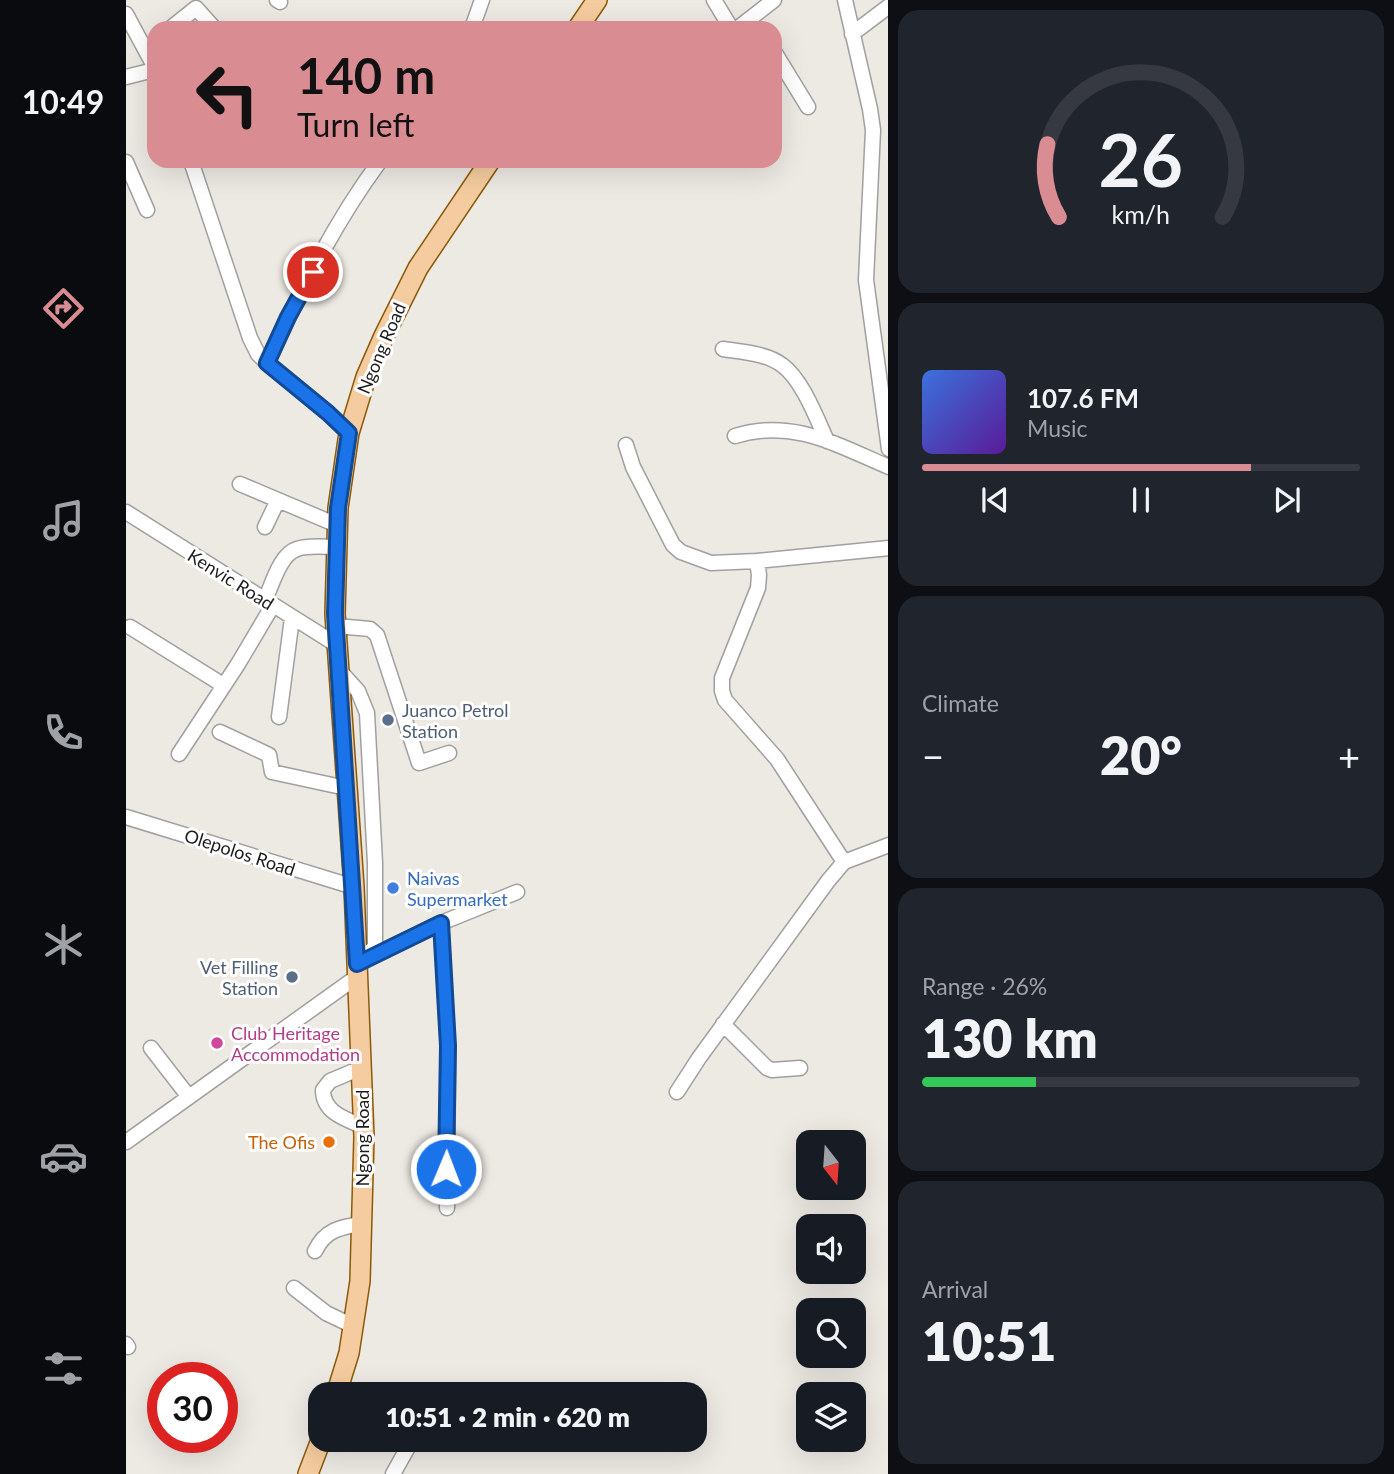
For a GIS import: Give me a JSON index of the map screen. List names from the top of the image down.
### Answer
{
  "streets": {
    "main road": ["Ngong Road"],
    "street": ["Kenvic Road", "Olepolos Road"]
  },
  "crossings": [
    ["Ngong Road", "Kenvic Road"],
    ["Ngong Road", "Olepolos Road"]
  ],
  "places": [
    "Juanco Petrol Station",
    "Naivas Supermarket",
    "Vet Filling Station",
    "Club Heritage Accommodation",
    "The Ofis"
  ],
  "north": "bottom",
  "page": {
    "tabs": "10:49",
    "turn": ["140 m", "Turn left"],
    "song": ["107.6 FM", "Music"],
    "tile": [
      "Climate",
      ["Range · 26%", "130 km"],
      ["Arrival", "10:51"]
    ],
    "heat": ["−", "20°", "+"],
    "limit": "30",
    "trip": "10:51 · 2 min · 620 m",
    "gauge": ["26", "km/h"]
  }
}
